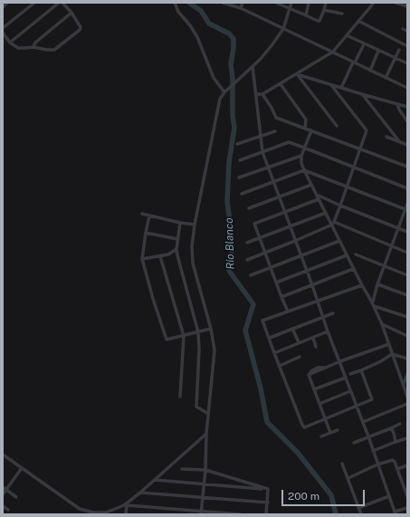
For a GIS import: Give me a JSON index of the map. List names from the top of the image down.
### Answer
{
  "water": ["Río Blanco"],
  "scale_bar": "200 m"
}
